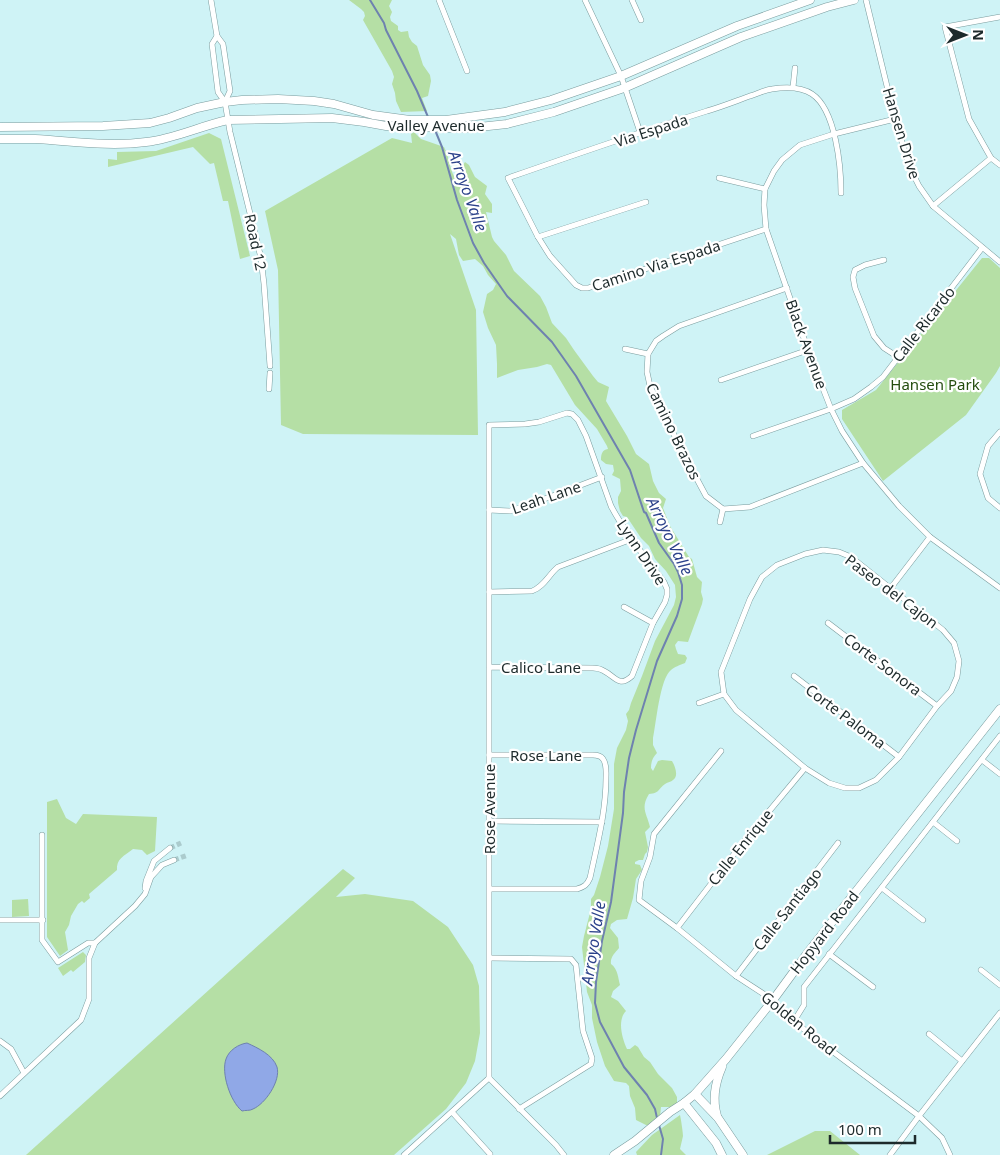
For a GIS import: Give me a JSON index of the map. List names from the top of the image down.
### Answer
{
  "streets": {
    "main road": ["Valley Avenue", "Hopyard Road"],
    "street": [
      "Via Espada",
      "Hansen Drive",
      "Road 12",
      "Camino Via Espada",
      "Calle Ricardo",
      "Black Avenue",
      "Camino Brazos",
      "Leah Lane",
      "Lynn Drive",
      "Paseo del Cajon",
      "Corte Sonora",
      "Calico Lane",
      "Corte Paloma",
      "Rose Lane",
      "Rose Avenue",
      "Calle Enrique",
      "Calle Santiago",
      "Golden Road"
    ]
  },
  "crossings": [
    ["Valley Avenue", "Road 12"],
    ["Via Espada", "Camino Via Espada"],
    ["Via Espada", "Black Avenue"],
    ["Hansen Drive", "Calle Ricardo"],
    ["Hansen Drive", "Black Avenue"],
    ["Camino Via Espada", "Black Avenue"],
    ["Calle Ricardo", "Black Avenue"],
    ["Leah Lane", "Lynn Drive"],
    ["Leah Lane", "Rose Avenue"],
    ["Lynn Drive", "Calico Lane"],
    ["Lynn Drive", "Rose Avenue"],
    ["Paseo del Cajon", "Corte Sonora"],
    ["Paseo del Cajon", "Corte Paloma"],
    ["Paseo del Cajon", "Calle Enrique"],
    ["Calico Lane", "Rose Avenue"],
    ["Rose Lane", "Rose Avenue"],
    ["Calle Enrique", "Golden Road"],
    ["Calle Santiago", "Golden Road"],
    ["Hopyard Road", "Golden Road"]
  ],
  "water": ["Arroyo Valle"],
  "parks": ["Hansen Park"],
  "scale_bar": "100 m",
  "north": "right"
}
